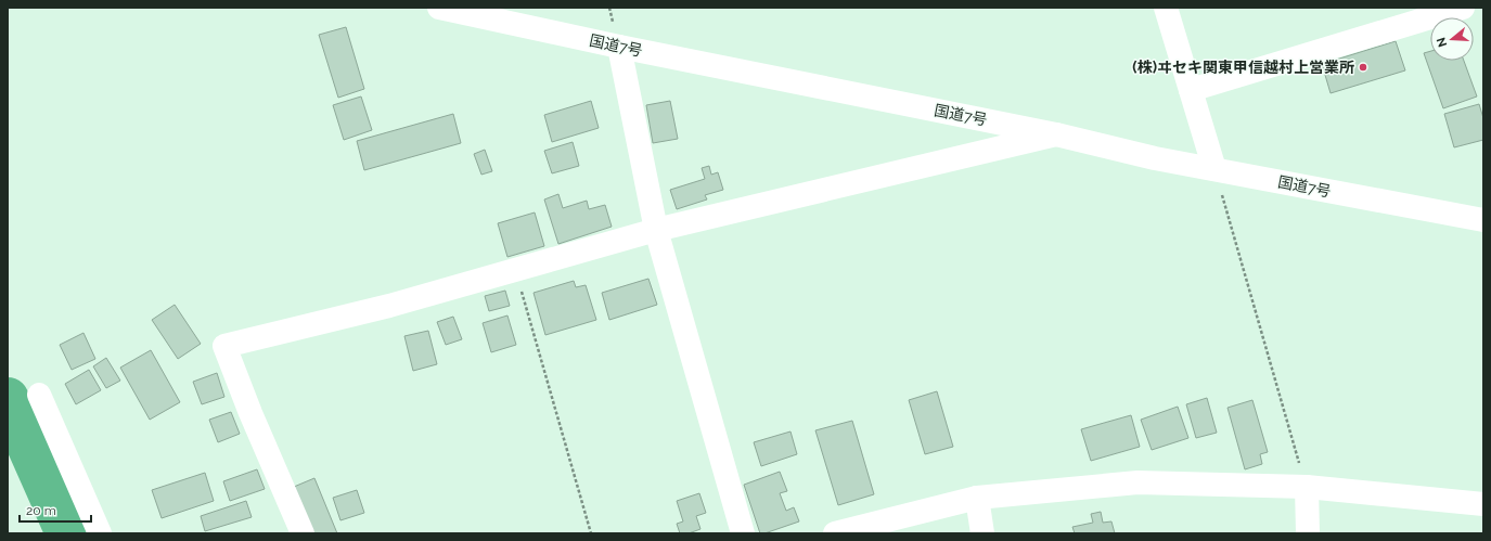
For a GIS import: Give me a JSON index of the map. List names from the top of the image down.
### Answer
{
  "streets": {
    "main road": ["国道7号"]
  },
  "places": ["(株)ヰセキ関東甲信越村上営業所"],
  "scale_bar": "20 m",
  "north": "left"
}
